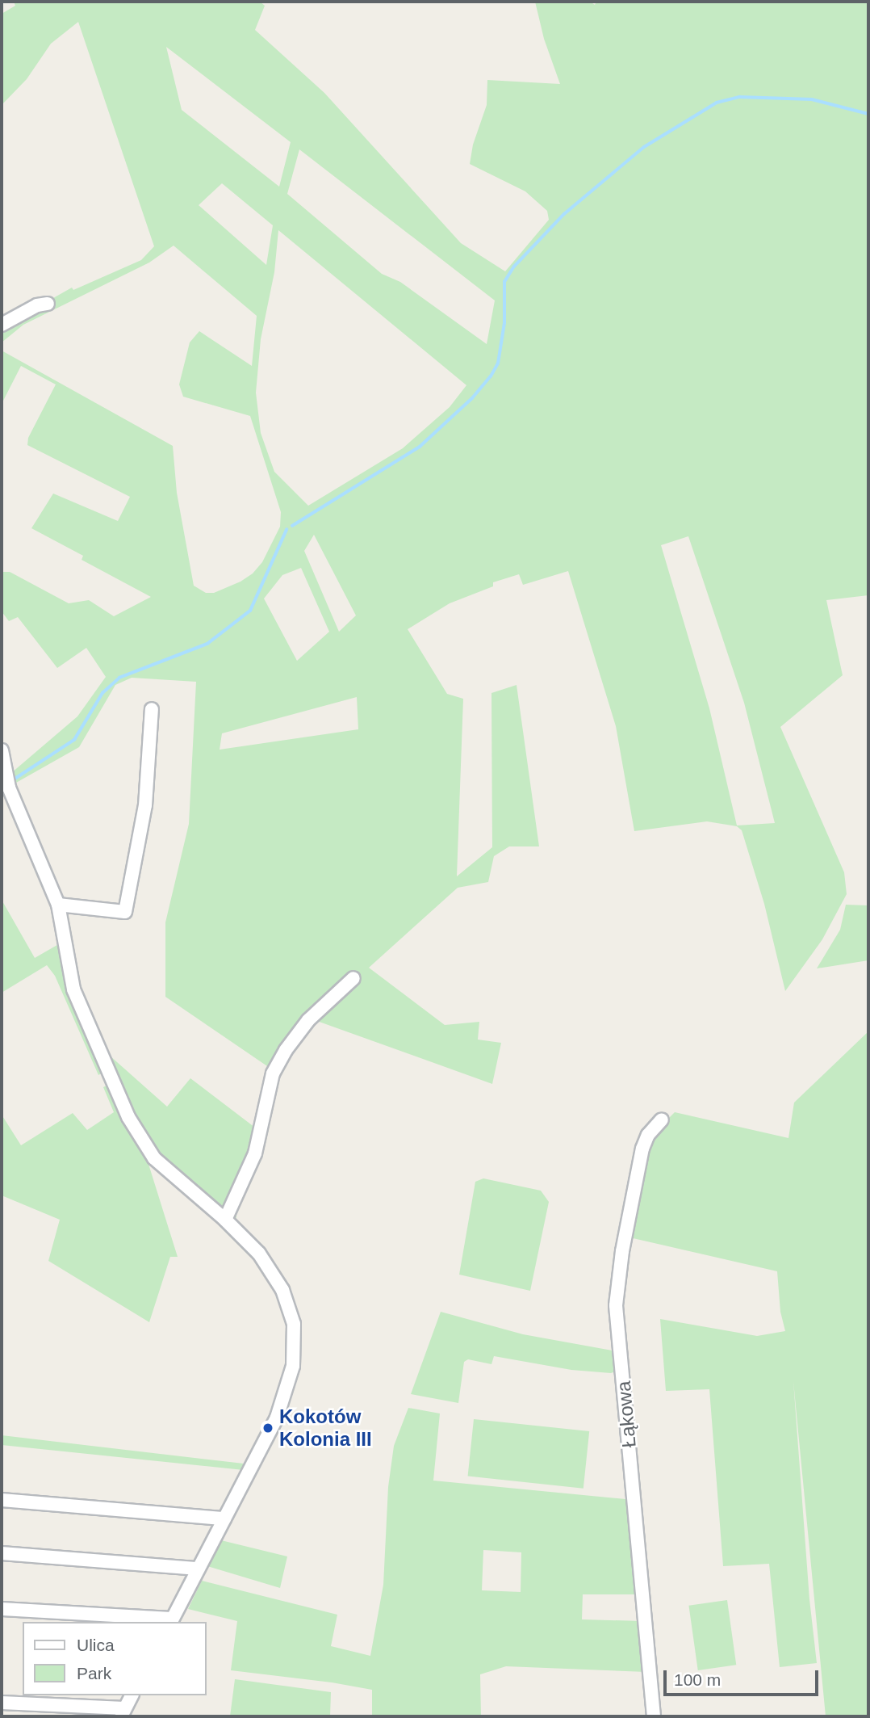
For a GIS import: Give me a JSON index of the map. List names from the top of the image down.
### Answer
{
  "streets": {
    "street": ["Łąkowa"]
  },
  "places": ["Kokotów Kolonia III"],
  "legend": ["Ulica", "Park"],
  "scale_bar": "100 m"
}
